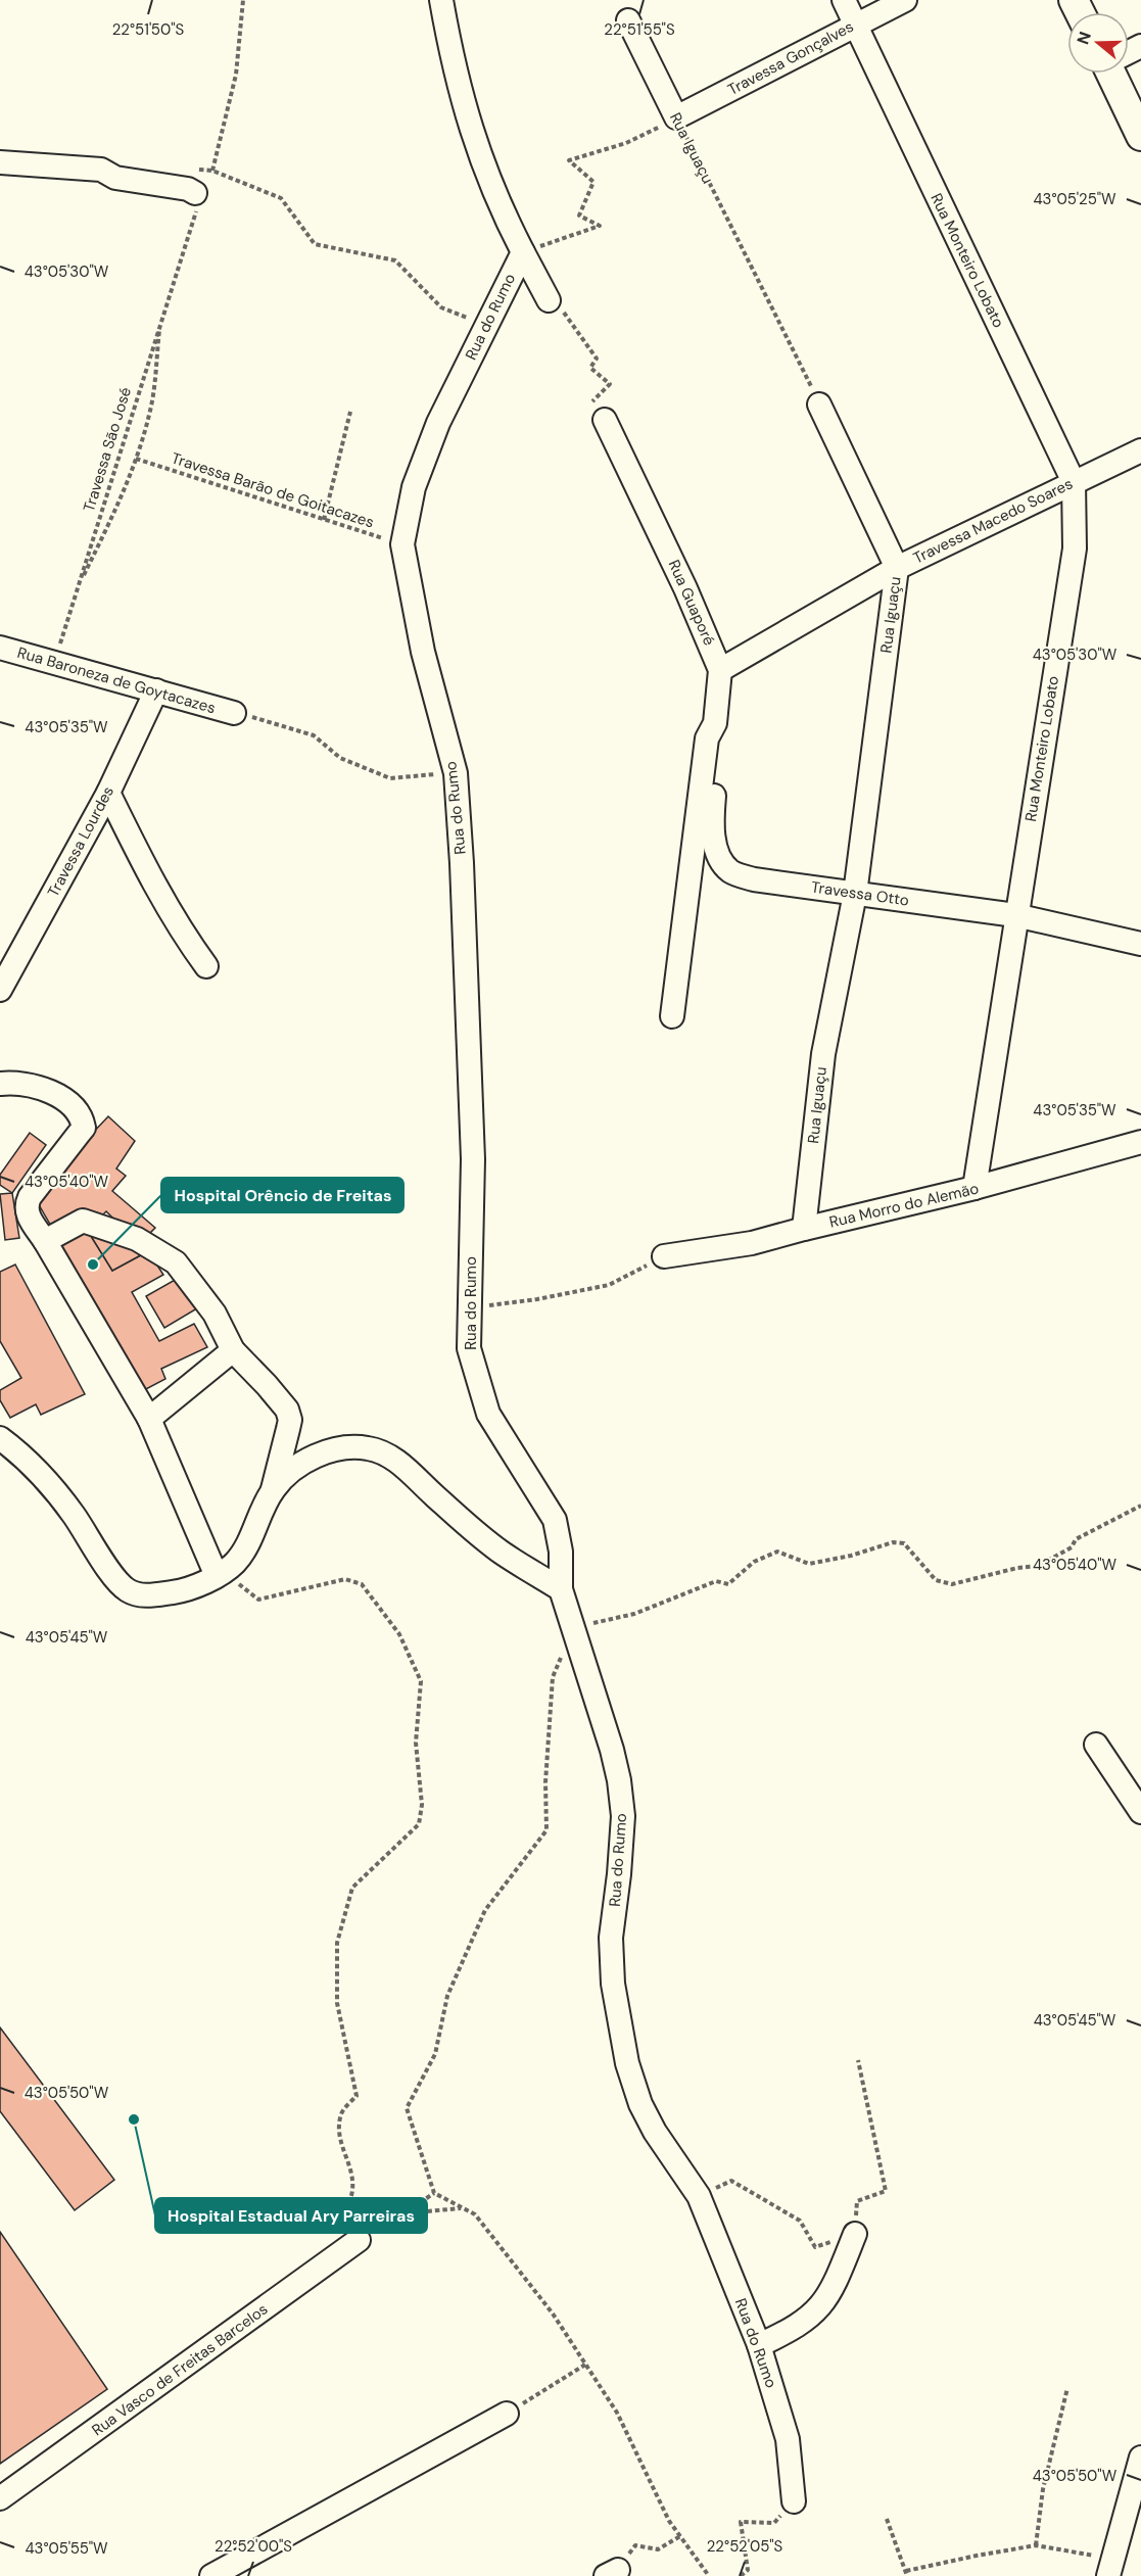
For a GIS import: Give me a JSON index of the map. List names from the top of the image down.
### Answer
{
  "streets": {
    "street": [
      "Travessa Gonçalves",
      "Rua Iguaçu",
      "Rua Monteiro Lobato",
      "Rua do Rumo",
      "Travessa Macedo Soares",
      "Rua Guaporé",
      "Rua Baroneza de Goytacazes",
      "Travessa Lourdes",
      "Travessa Otto",
      "Rua Morro do Alemão",
      "Rua Vasco de Freitas Barcelos"
    ],
    "path": ["Travessa São José", "Travessa Barão de Goitacazes"]
  },
  "crossings": [
    ["Travessa Gonçalves", "Rua Iguaçu"],
    ["Travessa Gonçalves", "Rua Monteiro Lobato"],
    ["Rua Iguaçu", "Travessa Macedo Soares"],
    ["Rua Iguaçu", "Travessa Otto"],
    ["Rua Iguaçu", "Rua Morro do Alemão"],
    ["Rua Monteiro Lobato", "Travessa Macedo Soares"],
    ["Rua Monteiro Lobato", "Travessa Otto"],
    ["Rua Monteiro Lobato", "Rua Morro do Alemão"],
    ["Rua do Rumo", "Travessa Barão de Goitacazes"],
    ["Travessa São José", "Travessa Barão de Goitacazes"],
    ["Travessa São José", "Rua Baroneza de Goytacazes"],
    ["Travessa Macedo Soares", "Rua Guaporé"],
    ["Rua Guaporé", "Travessa Otto"],
    ["Rua Baroneza de Goytacazes", "Travessa Lourdes"]
  ],
  "places": ["Hospital Orêncio de Freitas", "Hospital Estadual Ary Parreiras"],
  "north": "left",
  "coordinates": [
    "22°51'50\"S",
    "22°51'55\"S",
    "43°05'25\"W",
    "43°05'30\"W",
    "43°05'35\"W",
    "43°05'40\"W",
    "43°05'45\"W",
    "43°05'50\"W",
    "22°52'00\"S",
    "22°52'05\"S",
    "43°05'55\"W"
  ]
}
